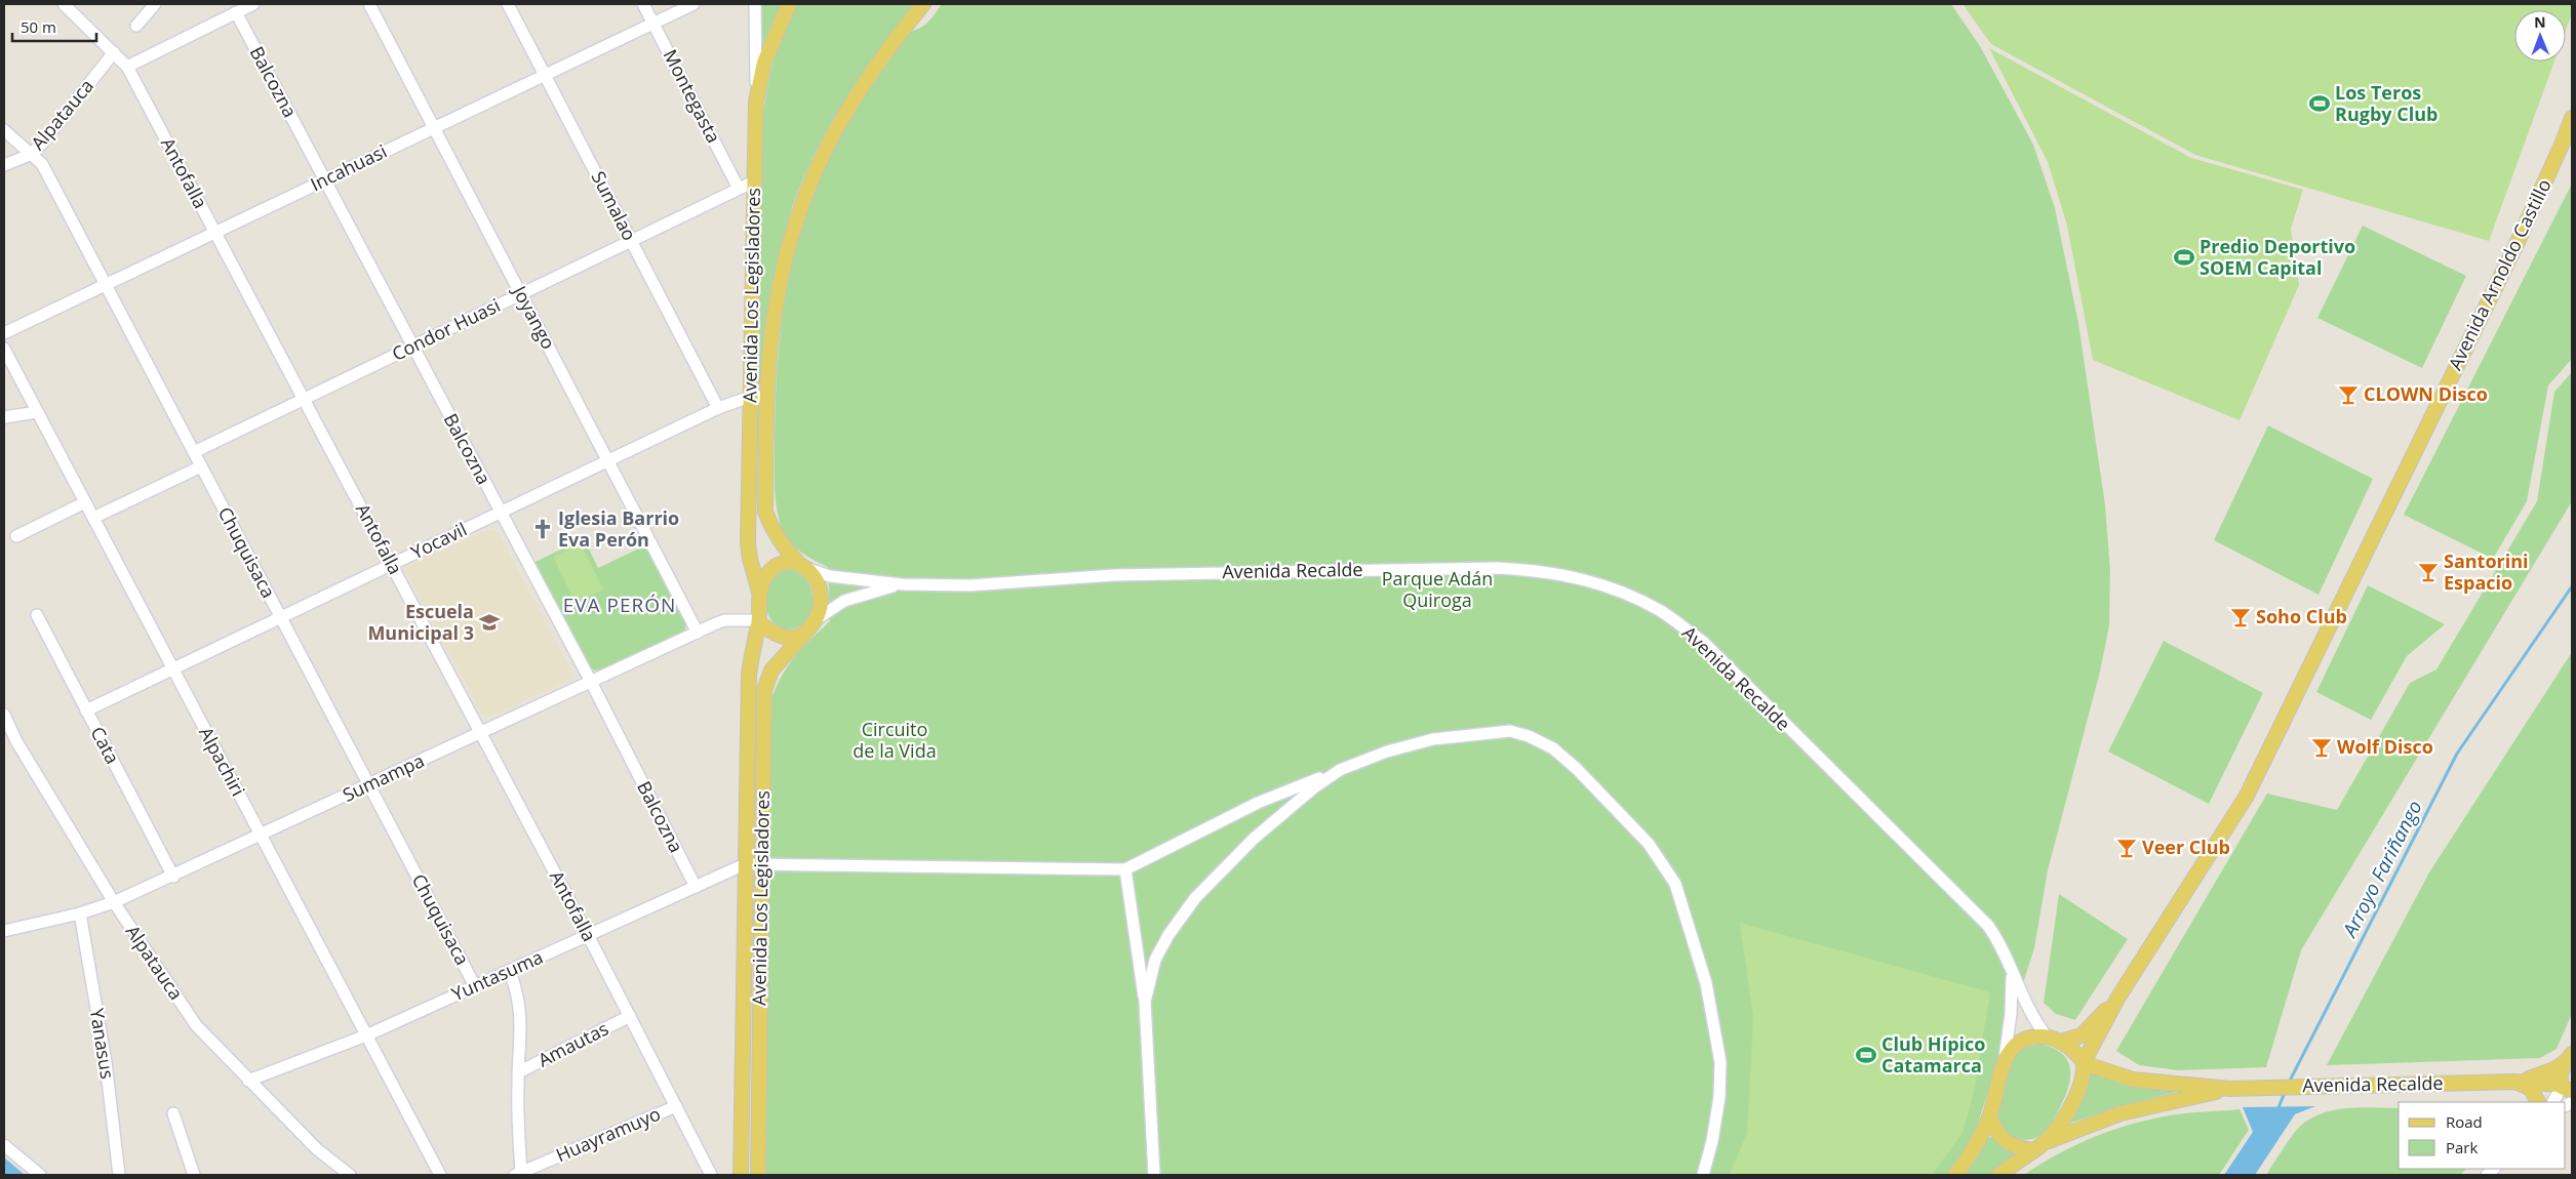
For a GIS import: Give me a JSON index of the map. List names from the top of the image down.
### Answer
{
  "streets": {
    "main road": ["Avenida Arnoldo Castillo", "Avenida Los Legisladores", "Avenida Recalde"],
    "street": [
      "Balcozna",
      "Montegasta",
      "Alpatauca",
      "Incahuasi",
      "Antofalla",
      "Sumalao",
      "Joyango",
      "Condor Huasi",
      "Yocavil",
      "Chuquisaca",
      "Cata",
      "Alpachiri",
      "Sumampa",
      "Yuntasuma",
      "Yanasus",
      "Amautas",
      "Huayramuyo"
    ]
  },
  "crossings": [
    ["Balcozna", "Incahuasi"],
    ["Balcozna", "Condor Huasi"],
    ["Balcozna", "Yocavil"],
    ["Balcozna", "Sumampa"],
    ["Balcozna", "Yuntasuma"],
    ["Montegasta", "Incahuasi"],
    ["Montegasta", "Condor Huasi"],
    ["Alpatauca", "Antofalla"],
    ["Alpatauca", "Chuquisaca"],
    ["Alpatauca", "Sumampa"],
    ["Alpatauca", "Yuntasuma"],
    ["Incahuasi", "Antofalla"],
    ["Incahuasi", "Sumalao"],
    ["Incahuasi", "Joyango"],
    ["Incahuasi", "Chuquisaca"],
    ["Antofalla", "Condor Huasi"],
    ["Antofalla", "Yocavil"],
    ["Antofalla", "Sumampa"],
    ["Antofalla", "Yuntasuma"],
    ["Antofalla", "Amautas"],
    ["Antofalla", "Huayramuyo"],
    ["Sumalao", "Condor Huasi"],
    ["Sumalao", "Yocavil"],
    ["Avenida Arnoldo Castillo", "Avenida Recalde"],
    ["Avenida Los Legisladores", "Condor Huasi"],
    ["Avenida Los Legisladores", "Yocavil"],
    ["Avenida Los Legisladores", "Avenida Recalde"],
    ["Avenida Los Legisladores", "Sumampa"],
    ["Avenida Los Legisladores", "Yuntasuma"],
    ["Joyango", "Condor Huasi"],
    ["Joyango", "Yocavil"],
    ["Joyango", "Sumampa"],
    ["Condor Huasi", "Chuquisaca"],
    ["Yocavil", "Chuquisaca"],
    ["Yocavil", "Cata"],
    ["Yocavil", "Alpachiri"],
    ["Chuquisaca", "Sumampa"],
    ["Chuquisaca", "Yuntasuma"],
    ["Avenida Recalde", "Sumampa"],
    ["Cata", "Sumampa"],
    ["Alpachiri", "Sumampa"],
    ["Alpachiri", "Yuntasuma"],
    ["Sumampa", "Yanasus"]
  ],
  "districts": ["EVA PERÓN"],
  "water": ["Arroyo Fariñango"],
  "parks": ["Parque Adán Quiroga", "Circuito de la Vida"],
  "places": {
    "sports": ["Los Teros Rugby Club", "Predio Deportivo SOEM Capital", "Club Hípico Catamarca"],
    "bar": [
      "CLOWN Disco",
      "Santorini Espacio",
      "Soho Club",
      "Wolf Disco",
      "Veer Club"
    ],
    "church": ["Iglesia Barrio Eva Perón"],
    "school or university": ["Escuela Municipal 3"]
  },
  "legend": ["Road", "Park"],
  "scale_bar": "50 m",
  "north": "top"
}
